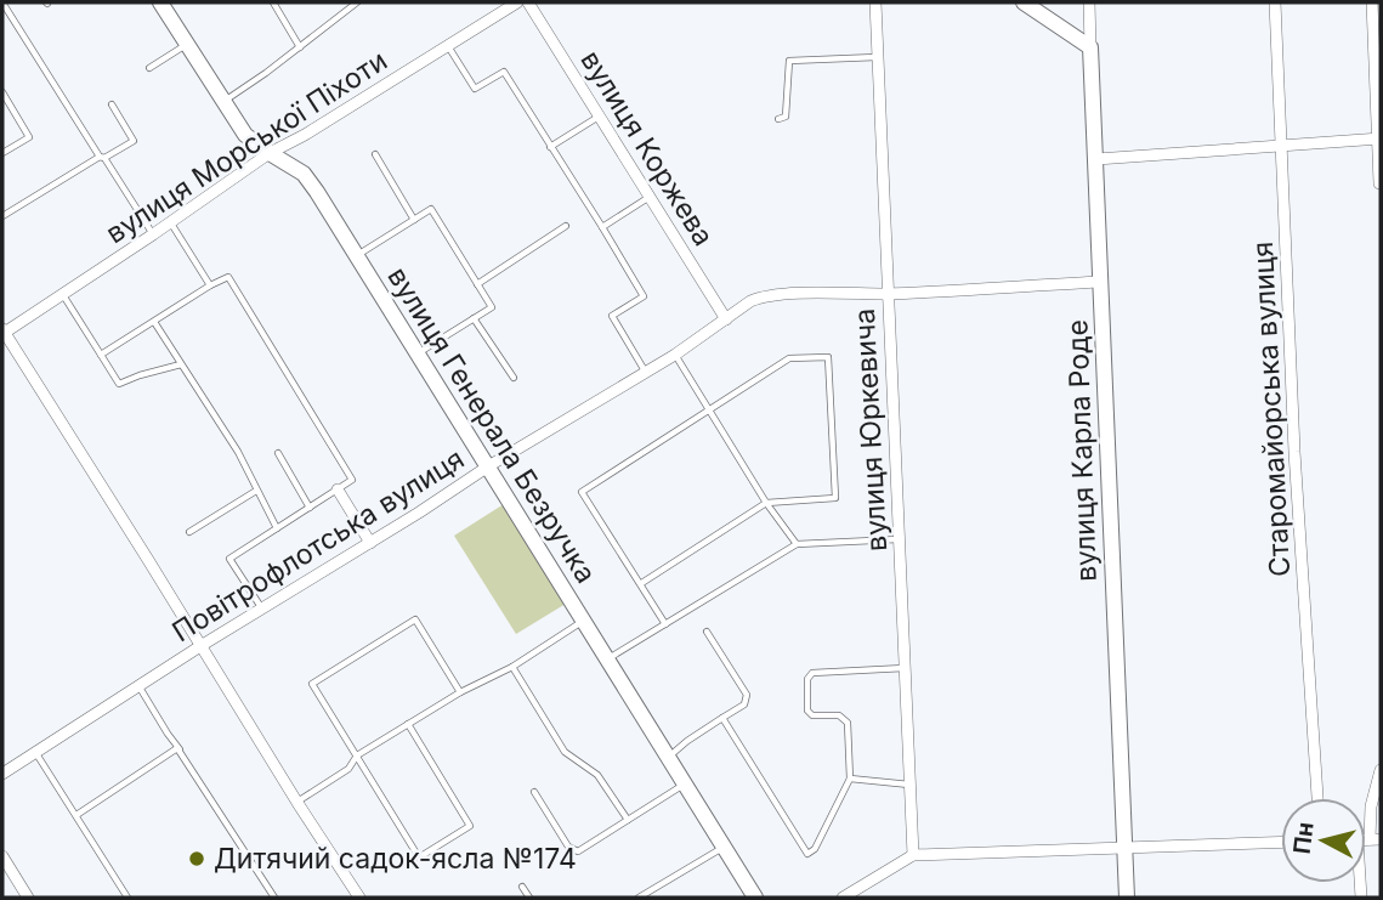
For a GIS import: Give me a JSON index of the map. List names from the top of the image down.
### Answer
{
  "streets": {
    "street": [
      "вулиця Морської Піхоти",
      "вулиця Коржева",
      "Старомайорська вулиця",
      "вулиця Генерала Безручка",
      "вулиця Юркевича",
      "вулиця Карла Роде",
      "Повітрофлотська вулиця"
    ]
  },
  "crossings": [
    ["вулиця Морської Піхоти", "вулиця Генерала Безручка"],
    ["вулиця Коржева", "Повітрофлотська вулиця"],
    ["вулиця Генерала Безручка", "Повітрофлотська вулиця"],
    ["вулиця Юркевича", "Повітрофлотська вулиця"],
    ["вулиця Карла Роде", "Повітрофлотська вулиця"]
  ],
  "places": ["Дитячий садок-ясла №174"],
  "north": "left"
}
